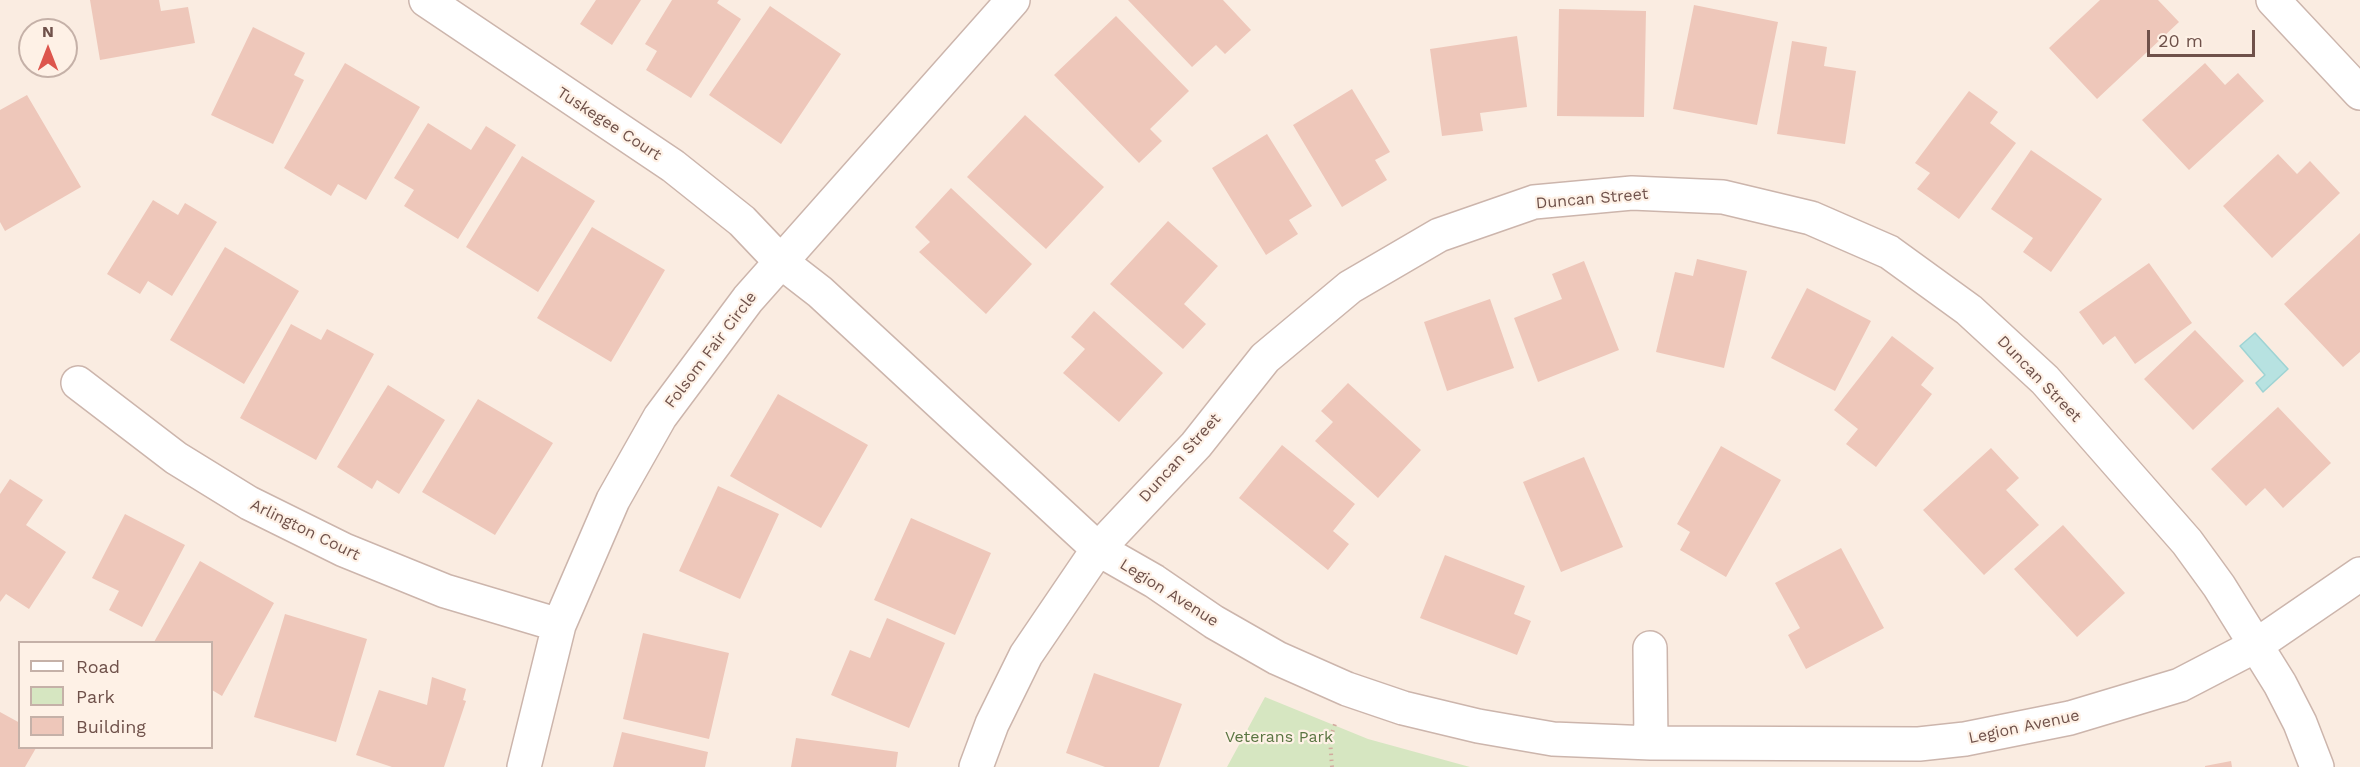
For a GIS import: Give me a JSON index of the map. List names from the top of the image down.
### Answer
{
  "streets": {
    "street": [
      "Tuskegee Court",
      "Duncan Street",
      "Folsom Fair Circle",
      "Arlington Court",
      "Legion Avenue"
    ]
  },
  "crossings": [
    ["Tuskegee Court", "Folsom Fair Circle"],
    ["Tuskegee Court", "Legion Avenue"],
    ["Duncan Street", "Legion Avenue"],
    ["Folsom Fair Circle", "Arlington Court"],
    ["Folsom Fair Circle", "Legion Avenue"]
  ],
  "parks": ["Veterans Park"],
  "legend": ["Road", "Park", "Building"],
  "scale_bar": "20 m",
  "north": "top"
}
